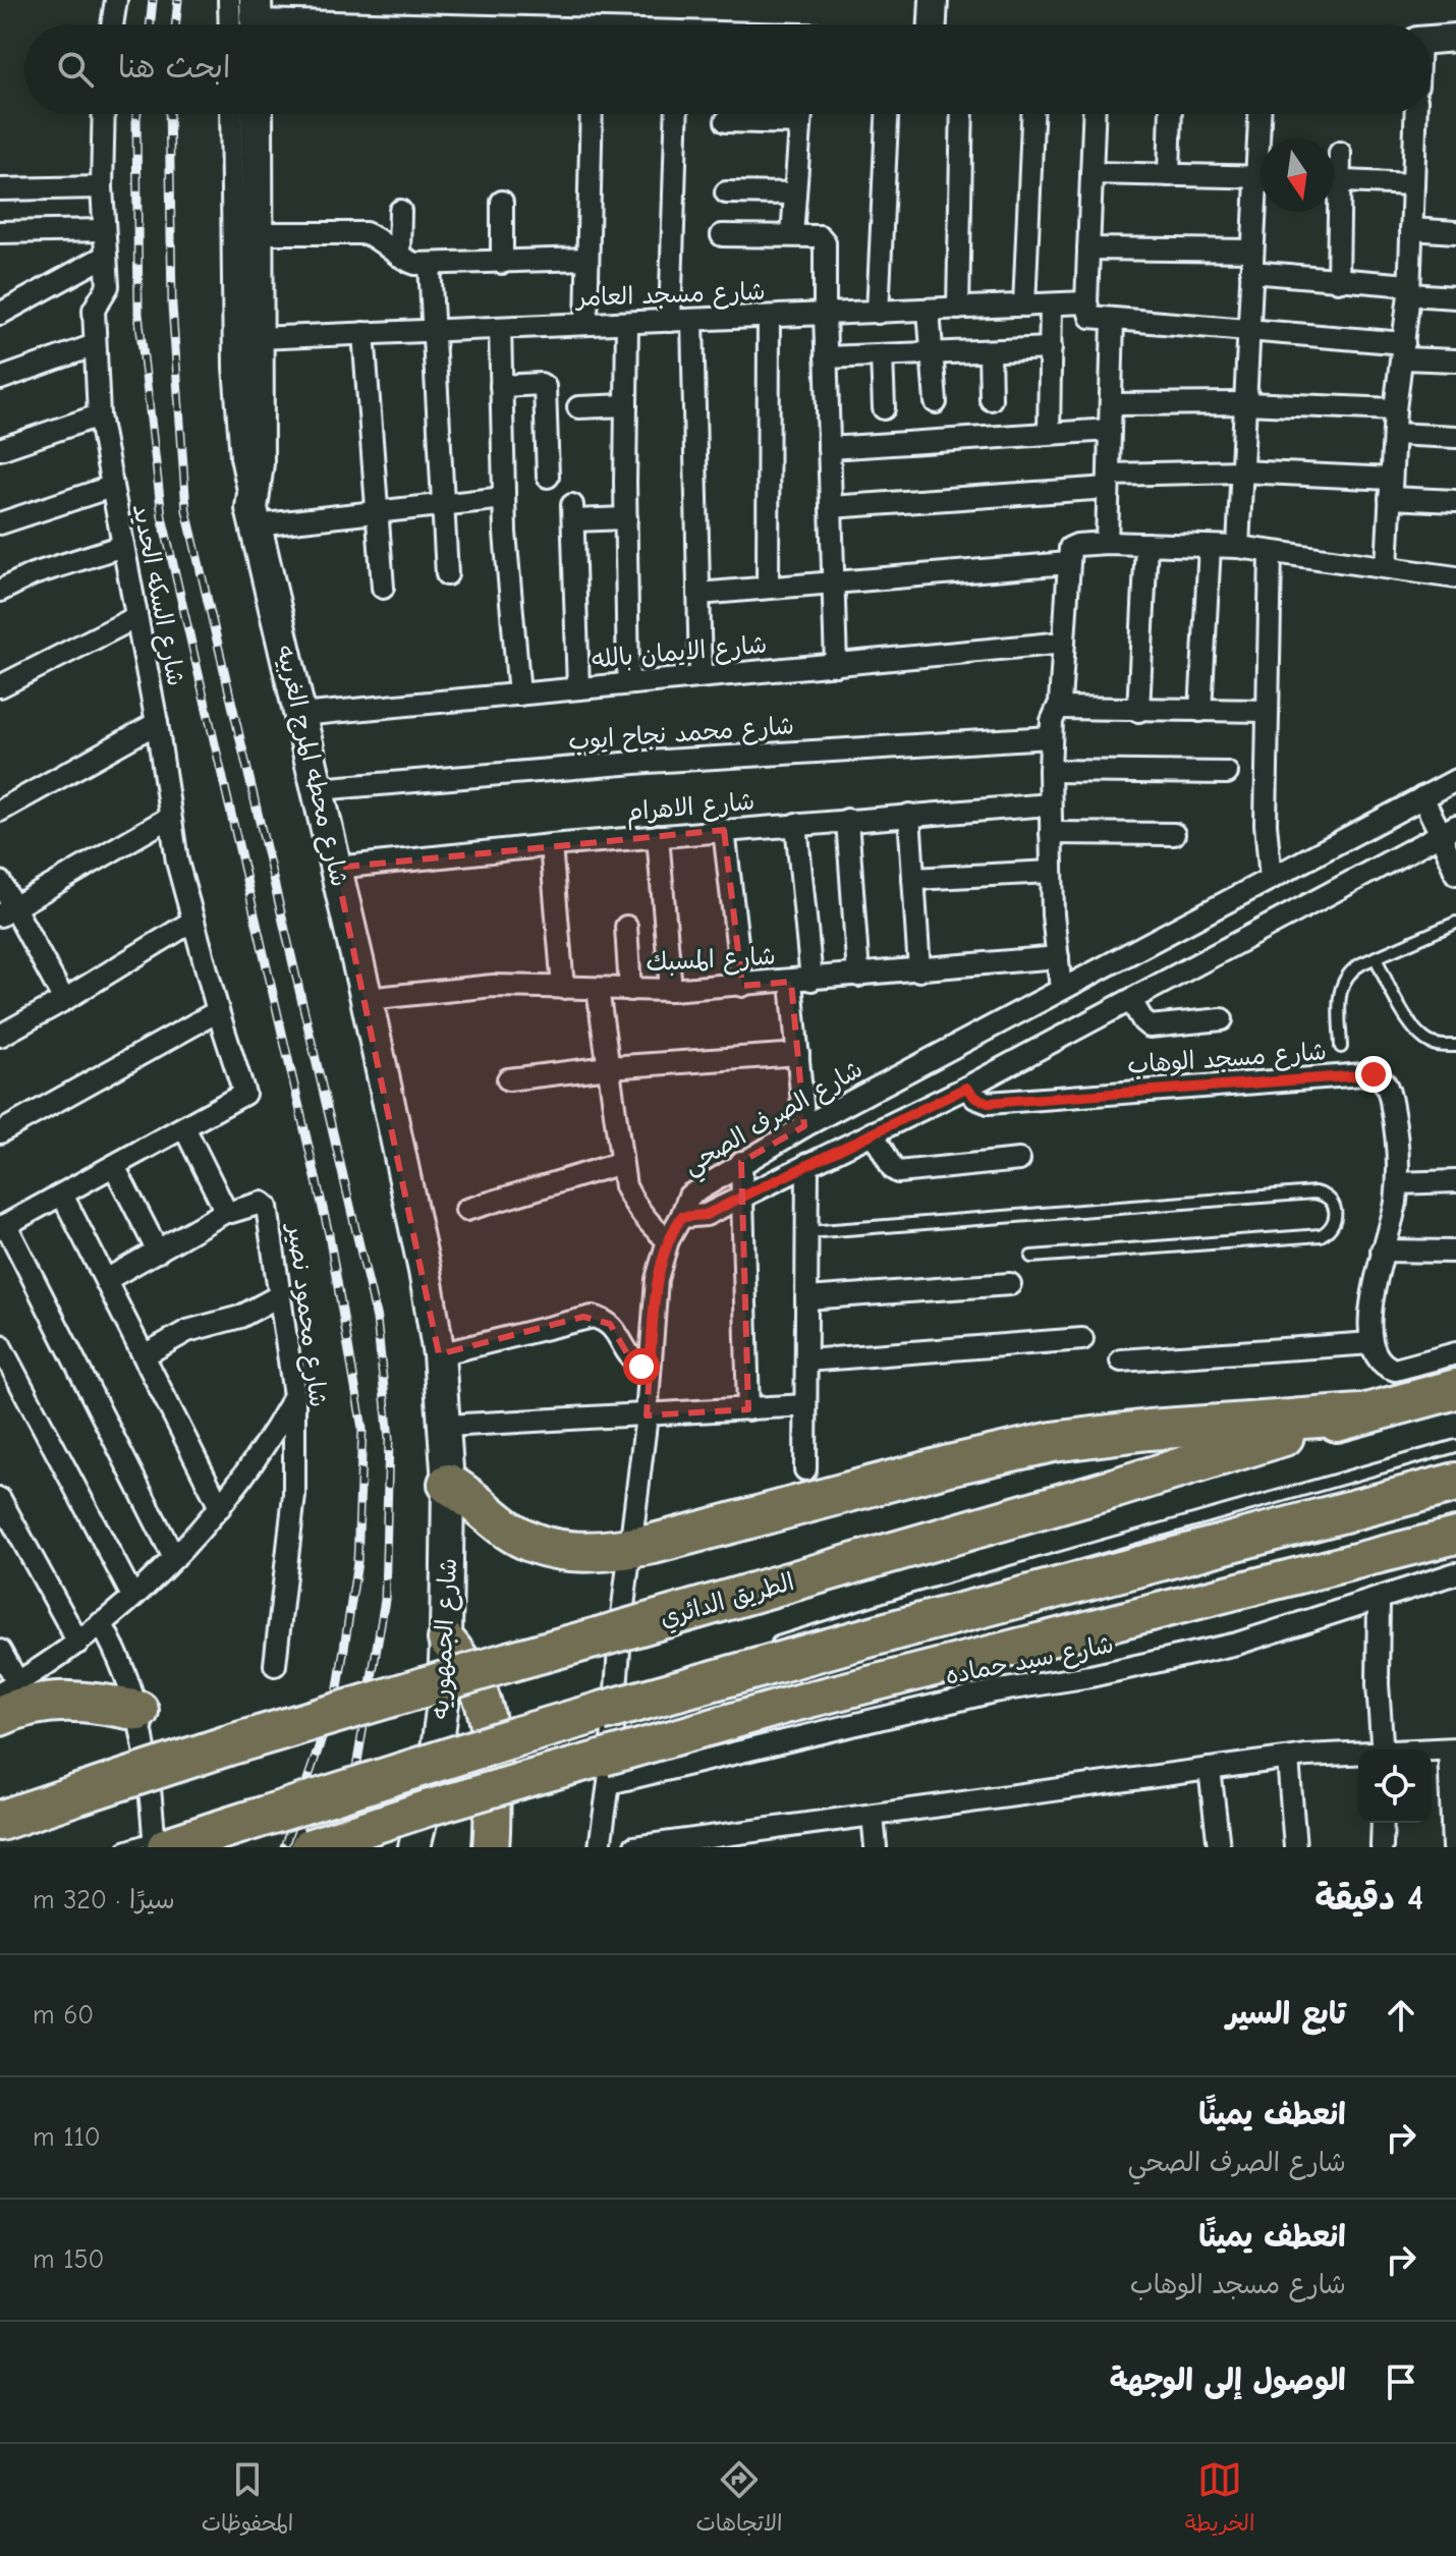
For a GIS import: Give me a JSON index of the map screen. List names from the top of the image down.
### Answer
{
  "streets": {
    "highway": ["الطريق الدائري"],
    "main road": ["شارع محطه المرج الغربيه", "شارع الجمهوريه"],
    "street": [
      "شارع مسجد العامر",
      "شارع السكه الحديد",
      "شارع الايمان بالله",
      "شارع محمد نجاح ايوب",
      "شارع الاهرام",
      "شارع المسبك",
      "شارع مسجد الوهاب",
      "شارع الصرف الصحي",
      "شارع محمود نصير",
      "شارع سيد حماده"
    ]
  },
  "crossings": [
    ["شارع مسجد العامر", "شارع محطه المرج الغربيه"],
    ["شارع الايمان بالله", "شارع محطه المرج الغربيه"],
    ["شارع محمد نجاح ايوب", "شارع محطه المرج الغربيه"],
    ["شارع محطه المرج الغربيه", "شارع الاهرام"],
    ["شارع محطه المرج الغربيه", "شارع المسبك"],
    ["شارع محطه المرج الغربيه", "شارع الجمهوريه"],
    ["شارع الصرف الصحي", "شارع سيد حماده"]
  ],
  "north": "bottom",
  "page": {
    "search": "ابحث هنا",
    "heading": ["4 دقيقة", "سيرًا · 320 m"],
    "list": [
      ["تابع السير", "60 m"],
      ["انعطف يمينًا", "شارع الصرف الصحي", "110 m"],
      ["انعطف يمينًا", "شارع مسجد الوهاب", "150 m"],
      "الوصول إلى الوجهة"
    ],
    "nav": ["الخريطة", "الاتجاهات", "المحفوظات"]
  }
}
